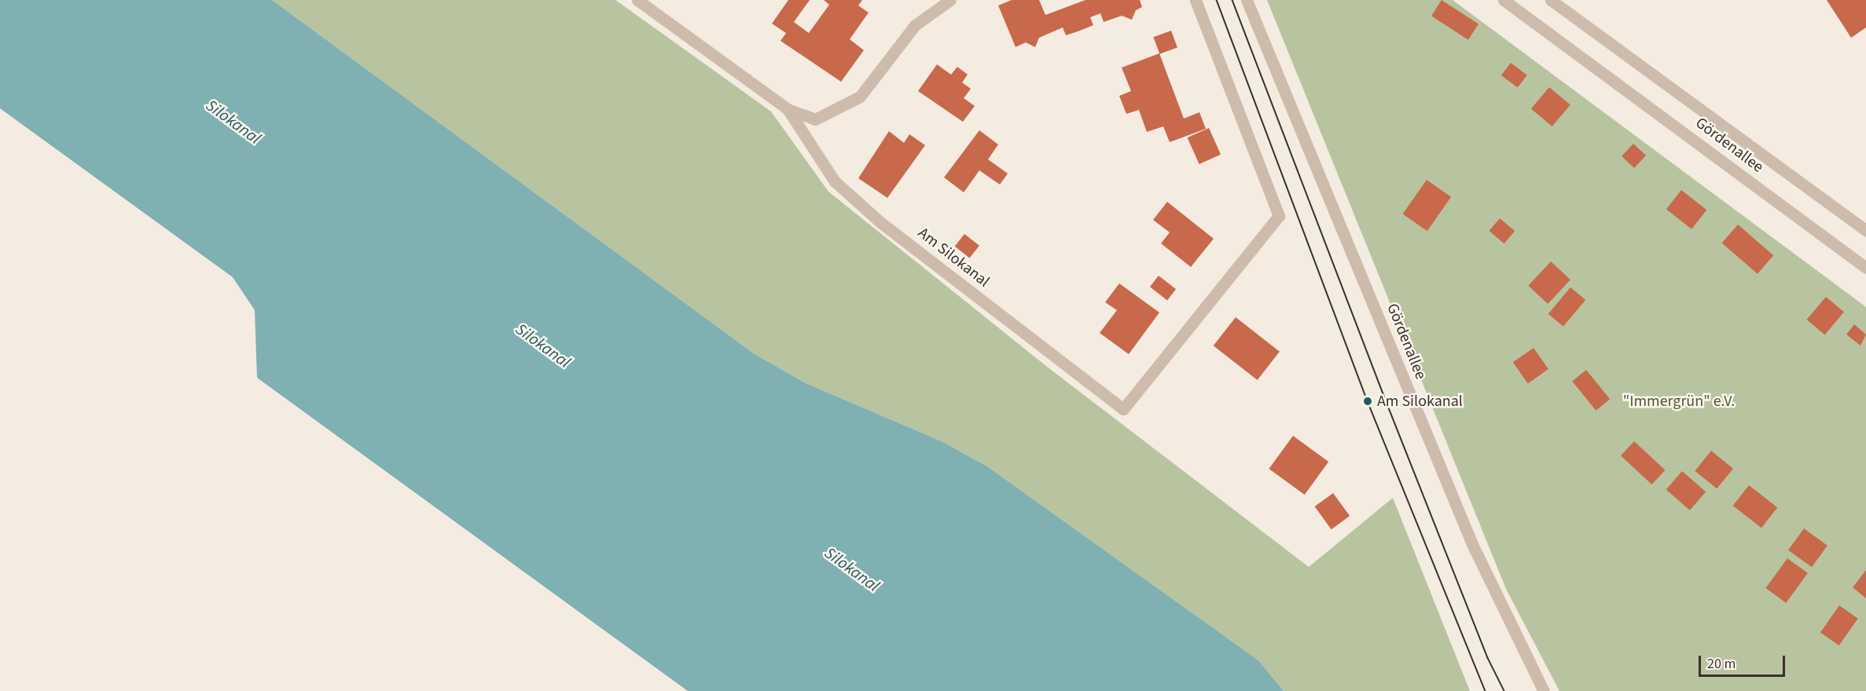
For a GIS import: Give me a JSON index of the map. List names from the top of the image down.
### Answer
{
  "streets": {
    "street": ["Gördenallee", "Am Silokanal"]
  },
  "water": ["Silokanal"],
  "parks": ["\"Immergrün\" e.V."],
  "places": ["Am Silokanal"],
  "scale_bar": "20 m"
}
